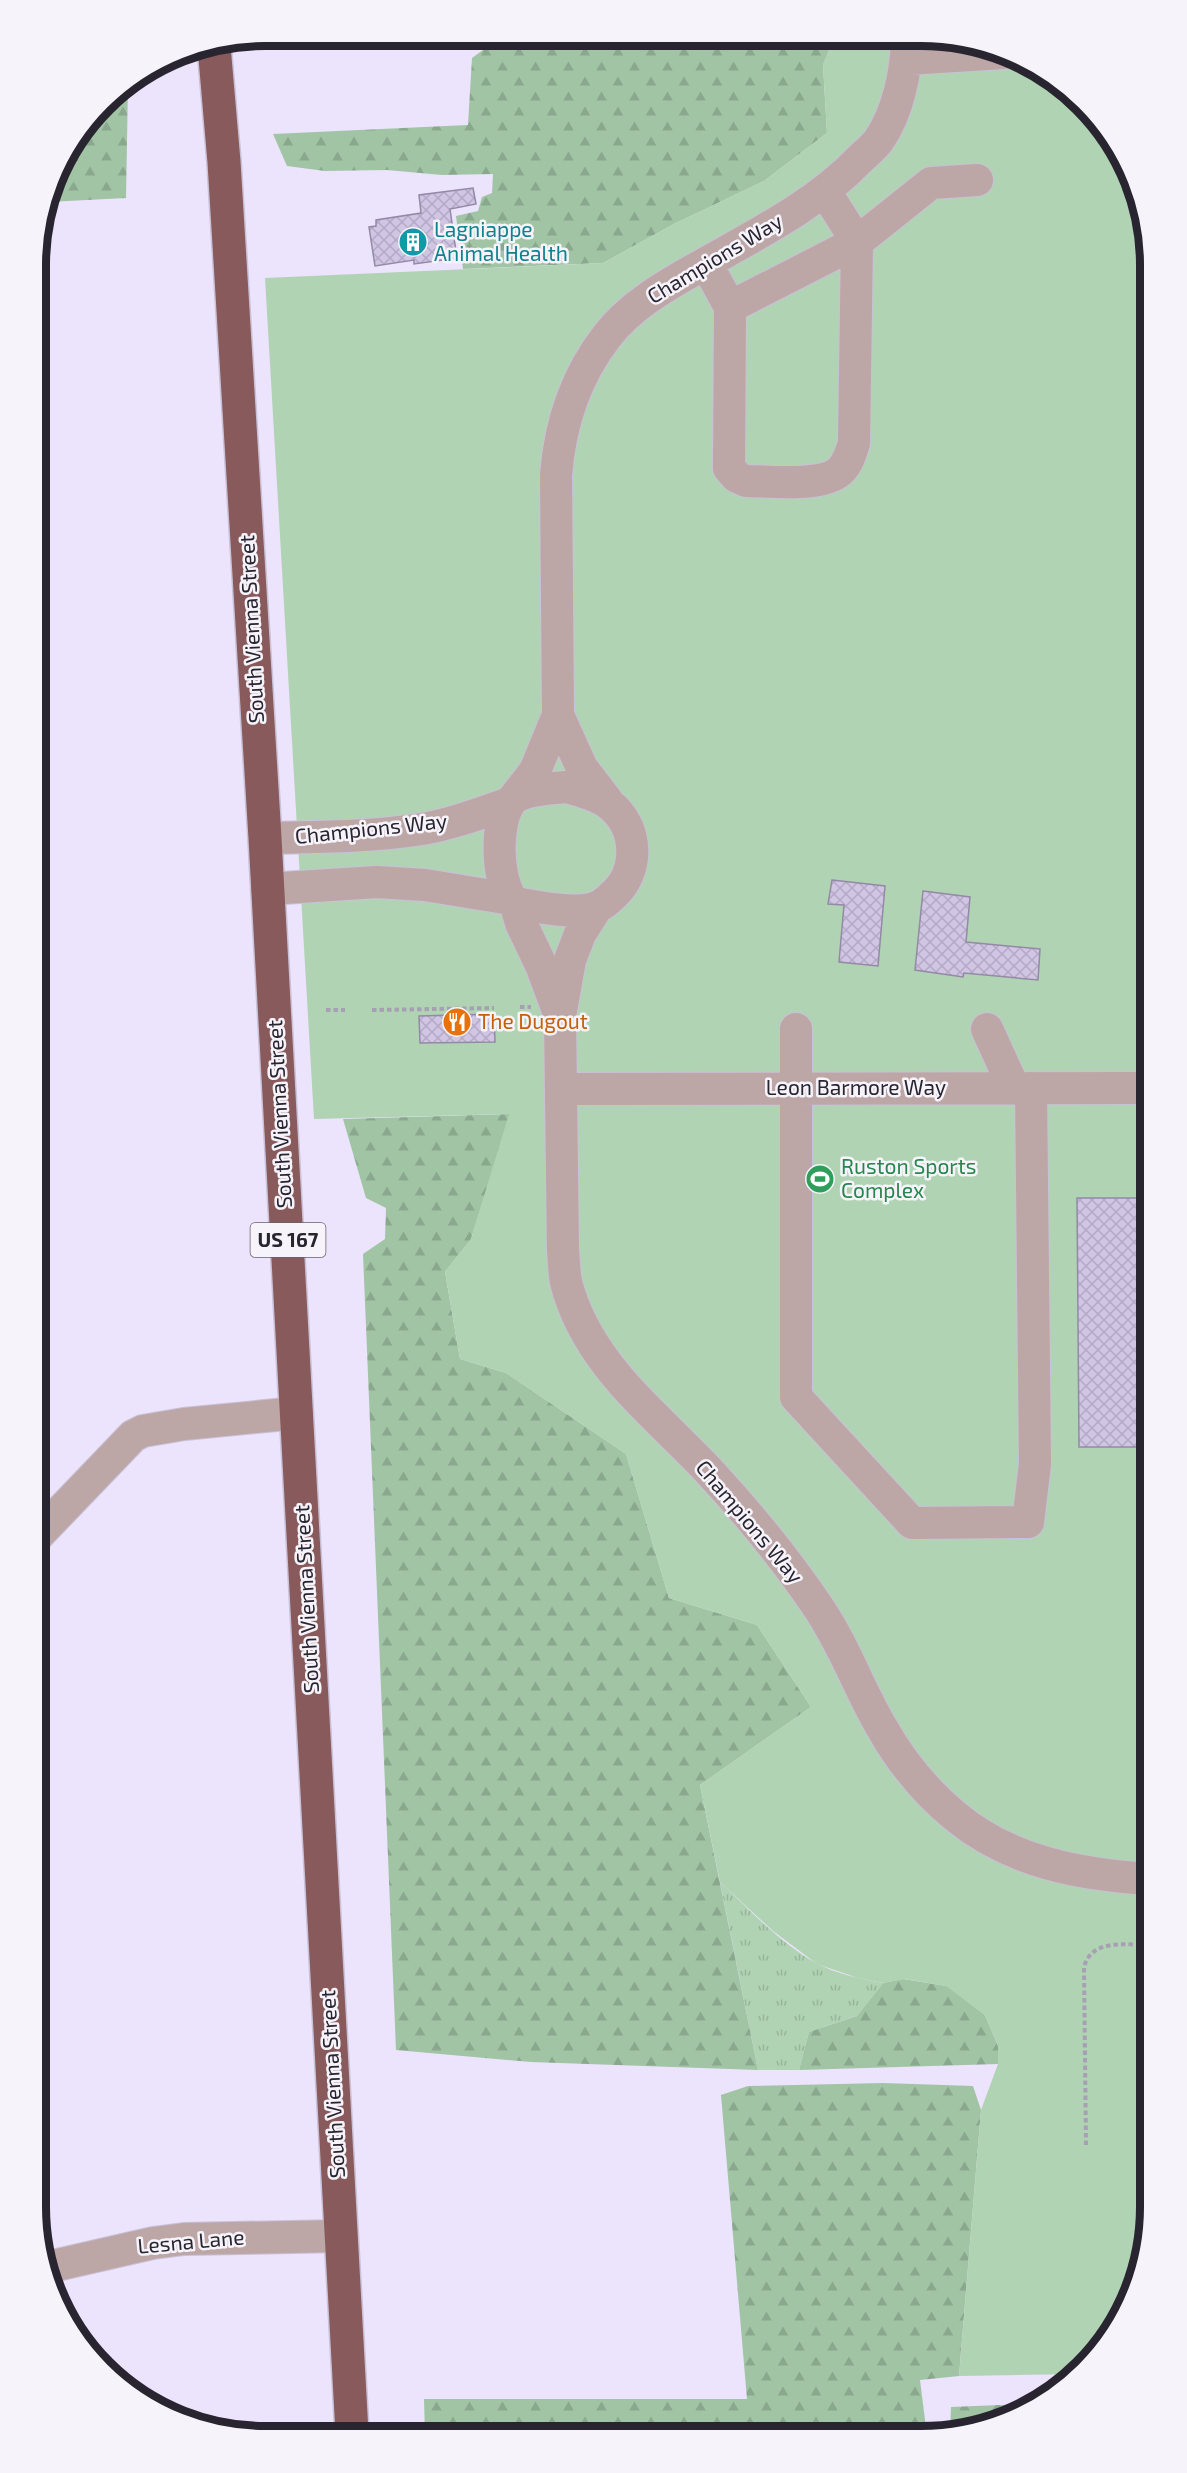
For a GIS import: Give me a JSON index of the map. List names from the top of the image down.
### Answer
{
  "streets": {
    "highway": ["South Vienna Street", "US 167"],
    "street": ["Champions Way", "Leon Barmore Way", "Lesna Lane"]
  },
  "crossings": [
    ["Champions Way", "South Vienna Street"],
    ["Champions Way", "Leon Barmore Way"],
    ["South Vienna Street", "Lesna Lane"]
  ],
  "places": {
    "building": ["Lagniappe Animal Health"],
    "restaurant": ["The Dugout"],
    "sports": ["Ruston Sports Complex"]
  }
}
